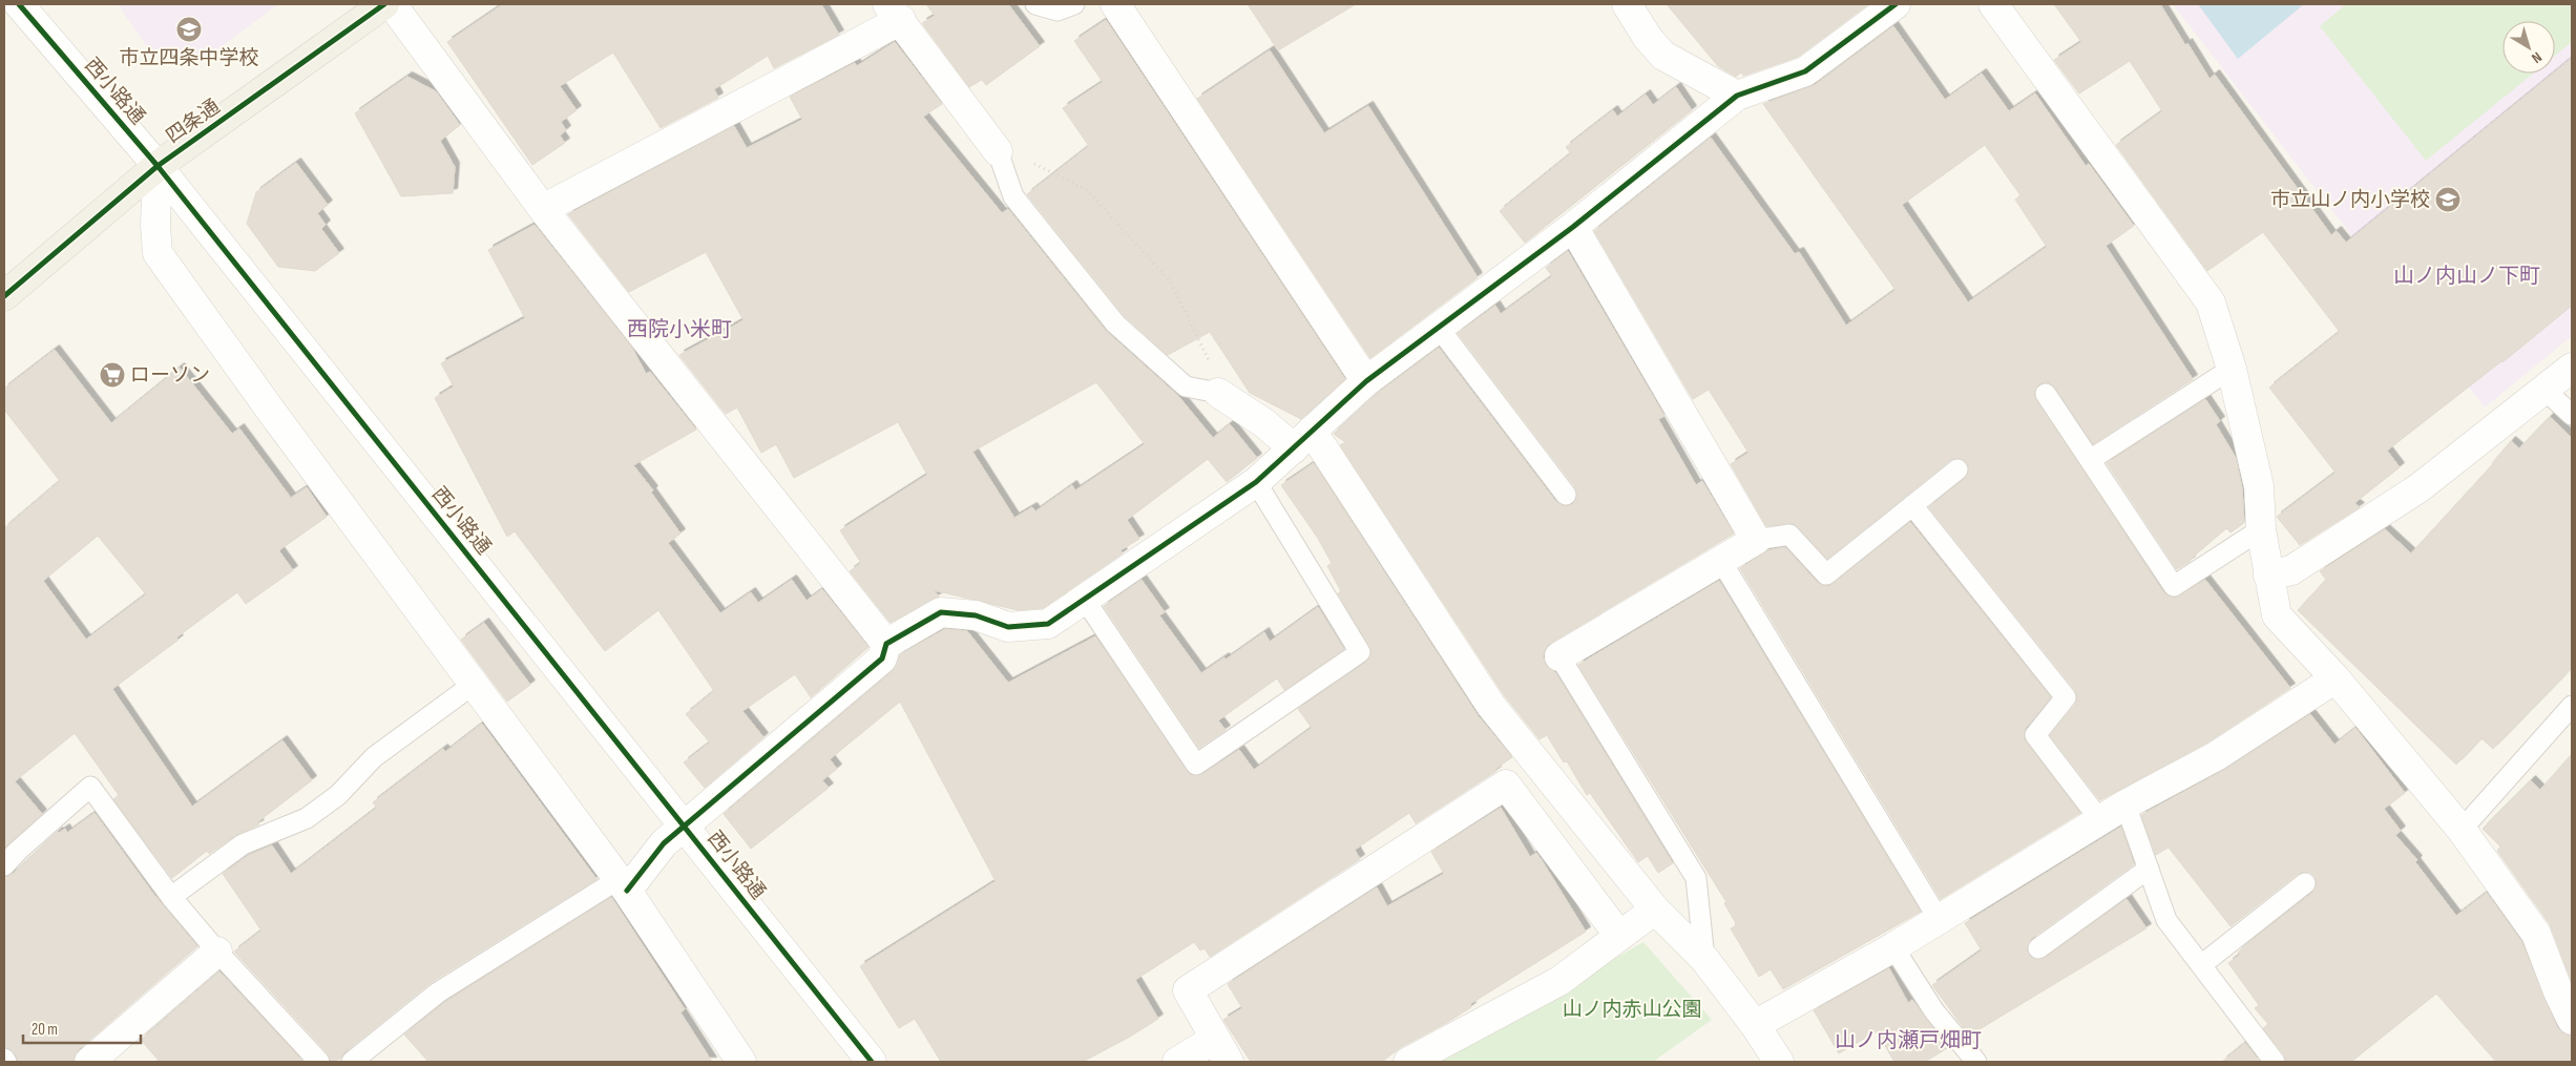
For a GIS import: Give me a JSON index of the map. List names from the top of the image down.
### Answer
{
  "streets": {
    "main road": ["四条通"],
    "street": ["西小路通"]
  },
  "crossings": [
    ["西小路通", "四条通"]
  ],
  "districts": ["山ノ内山ノ下町", "西院小米町", "山ノ内瀬戸畑町"],
  "parks": ["山ノ内赤山公園"],
  "places": {
    "school or university": ["市立四条中学校", "市立山ノ内小学校"],
    "supermarket": ["ローソン"]
  },
  "scale_bar": "20 m",
  "north": "bottom right"
}
